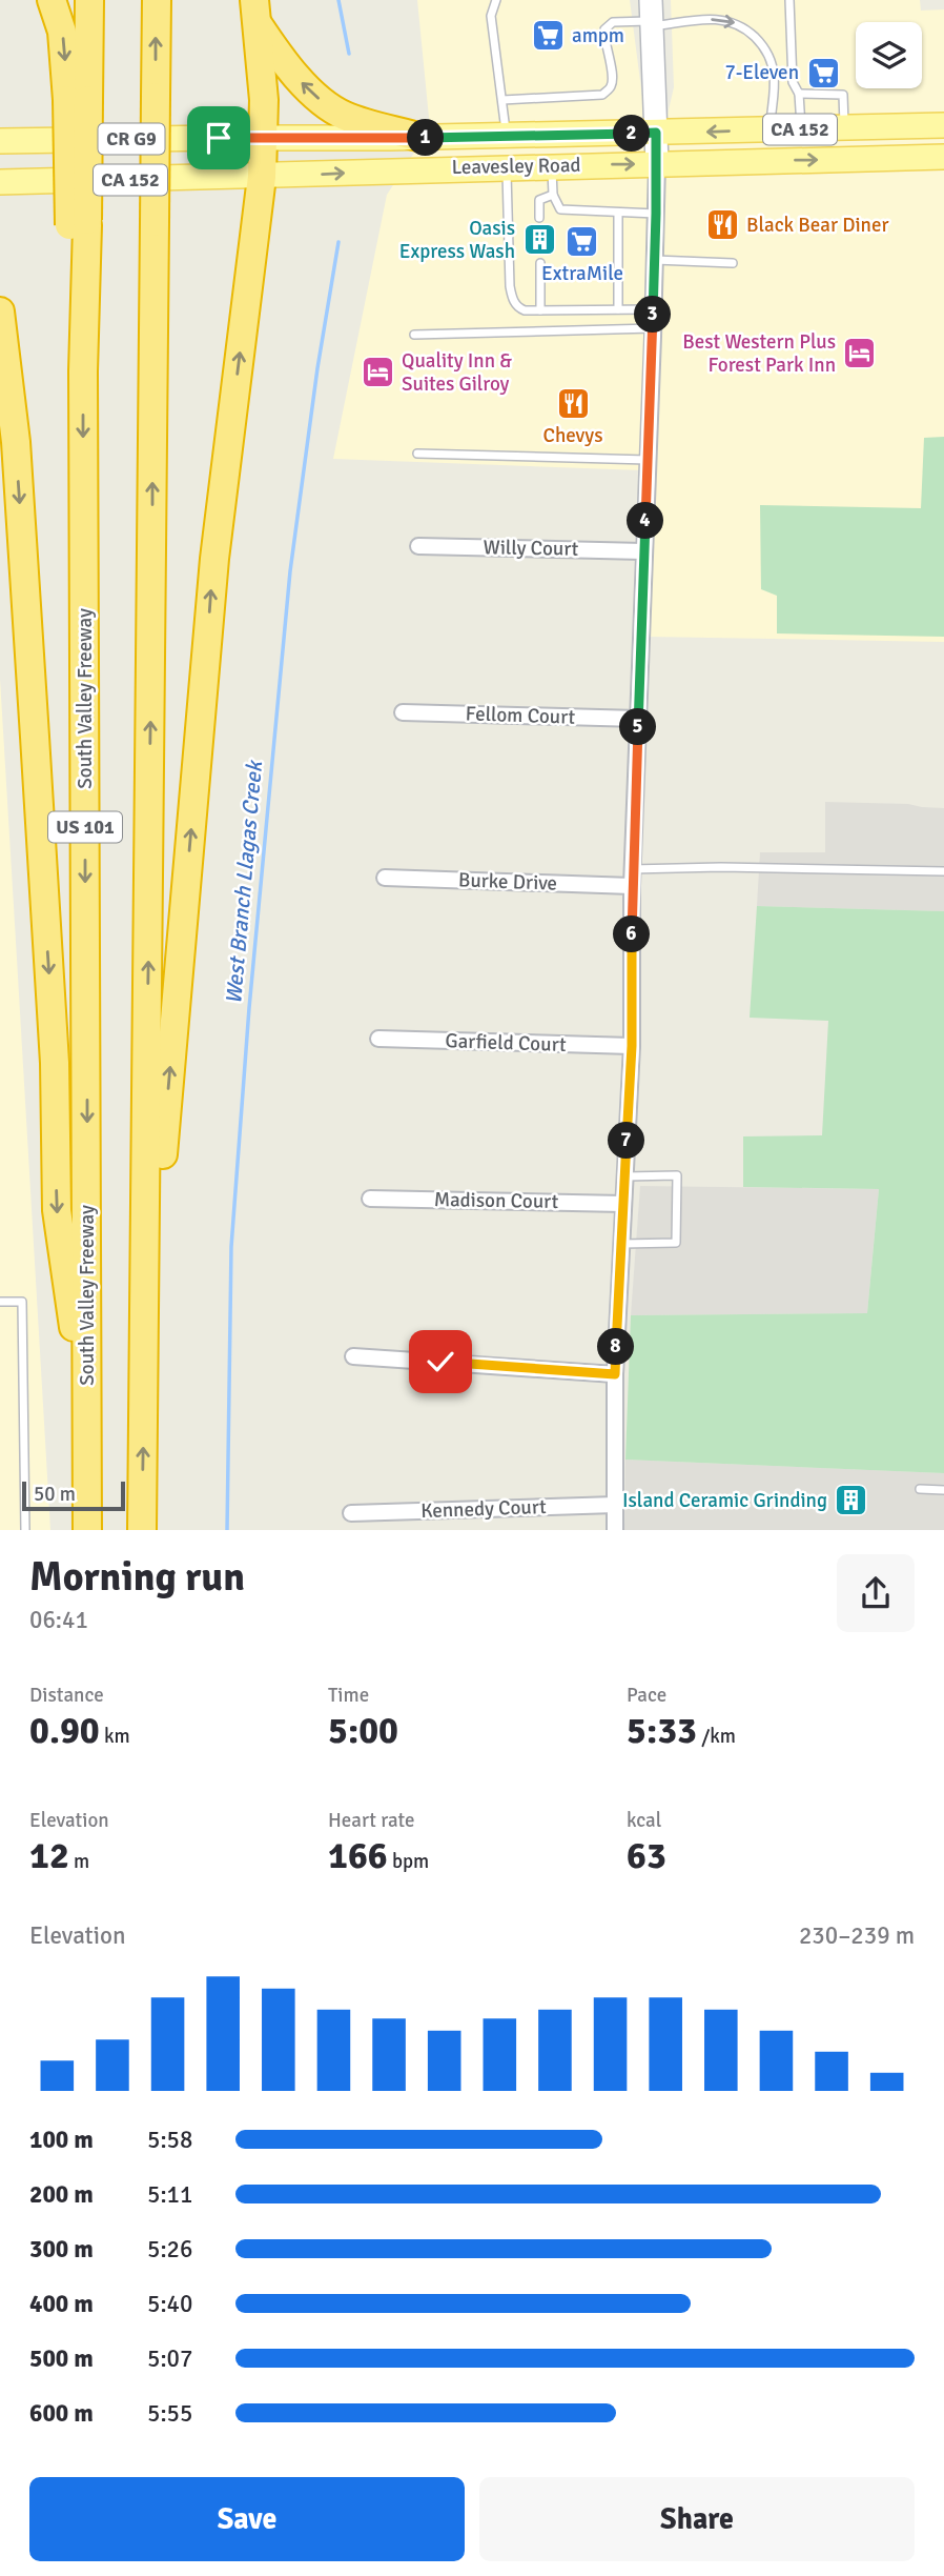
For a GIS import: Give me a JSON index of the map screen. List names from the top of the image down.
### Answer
{
  "streets": {
    "highway": ["CA 152", "South Valley Freeway", "US 101"],
    "main road": ["CR G9", "Leavesley Road"],
    "street": [
      "Willy Court",
      "Fellom Court",
      "Burke Drive",
      "Garfield Court",
      "Madison Court",
      "Kennedy Court"
    ]
  },
  "crossings": [
    ["CA 152", "Leavesley Road"]
  ],
  "water": ["West Branch Llagas Creek"],
  "places": {
    "supermarket": ["ampm", "7-Eleven", "ExtraMile"],
    "restaurant": ["Black Bear Diner", "Chevys"],
    "building": ["Oasis Express Wash", "Island Ceramic Grinding"],
    "hotel": ["Best Western Plus Forest Park Inn", "Quality Inn & Suites Gilroy"]
  },
  "scale_bar": "50 m",
  "page": {
    "pins": [
      "2",
      "1",
      "3",
      "4",
      "5",
      "6",
      "7",
      "8"
    ],
    "scale": "50 m",
    "heading": ["Morning run", "06:41"],
    "stats": [
      ["Distance", "0.90 km"],
      ["Time", "5:00"],
      ["Pace", "5:33 /km"],
      ["Elevation", "12 m"],
      ["Heart rate", "166 bpm"],
      ["kcal", "63"]
    ],
    "chart": ["Elevation", "230–239 m"],
    "list": [
      {
        "name": "100 m",
        "note": "5:58"
      },
      {
        "name": "200 m",
        "note": "5:11"
      },
      {
        "name": "300 m",
        "note": "5:26"
      },
      {
        "name": "400 m",
        "note": "5:40"
      },
      {
        "name": "500 m",
        "note": "5:07"
      },
      {
        "name": "600 m",
        "note": "5:55"
      }
    ],
    "buttons": ["Save", "Share"]
  }
}
